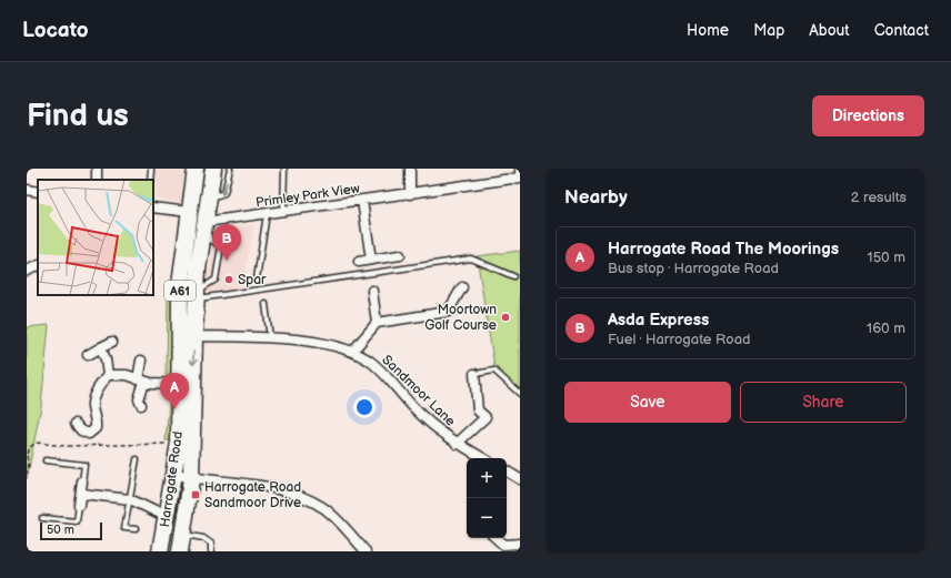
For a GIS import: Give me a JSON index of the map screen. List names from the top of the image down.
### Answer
{
  "streets": {
    "highway": ["A61", "Harrogate Road"],
    "street": ["Primley Park View", "Sandmoor Lane"]
  },
  "crossings": [
    ["Primley Park View", "Harrogate Road"],
    ["Sandmoor Lane", "Harrogate Road"]
  ],
  "places": {
    "other": ["Spar", "Moortown Golf Course"],
    "transit": ["Harrogate Road Sandmoor Drive"]
  },
  "scale_bar": "50 m",
  "page": {
    "header": "Locato",
    "nav": [
      "Home",
      "Map",
      "About",
      "Contact"
    ],
    "buttons": [
      "Directions",
      ["Save", "Share"]
    ],
    "title": "Find us",
    "heading": ["Nearby", "2 results"],
    "pins": ["B", "A"],
    "list": [
      {
        "mark": "A",
        "name": "Harrogate Road The Moorings",
        "note": "Bus stop · Harrogate Road",
        "value": "150 m"
      },
      {
        "mark": "B",
        "name": "Asda Express",
        "note": "Fuel · Harrogate Road",
        "value": "160 m"
      }
    ],
    "map_buttons": ["+", "−"],
    "scale": "50 m"
  }
}
